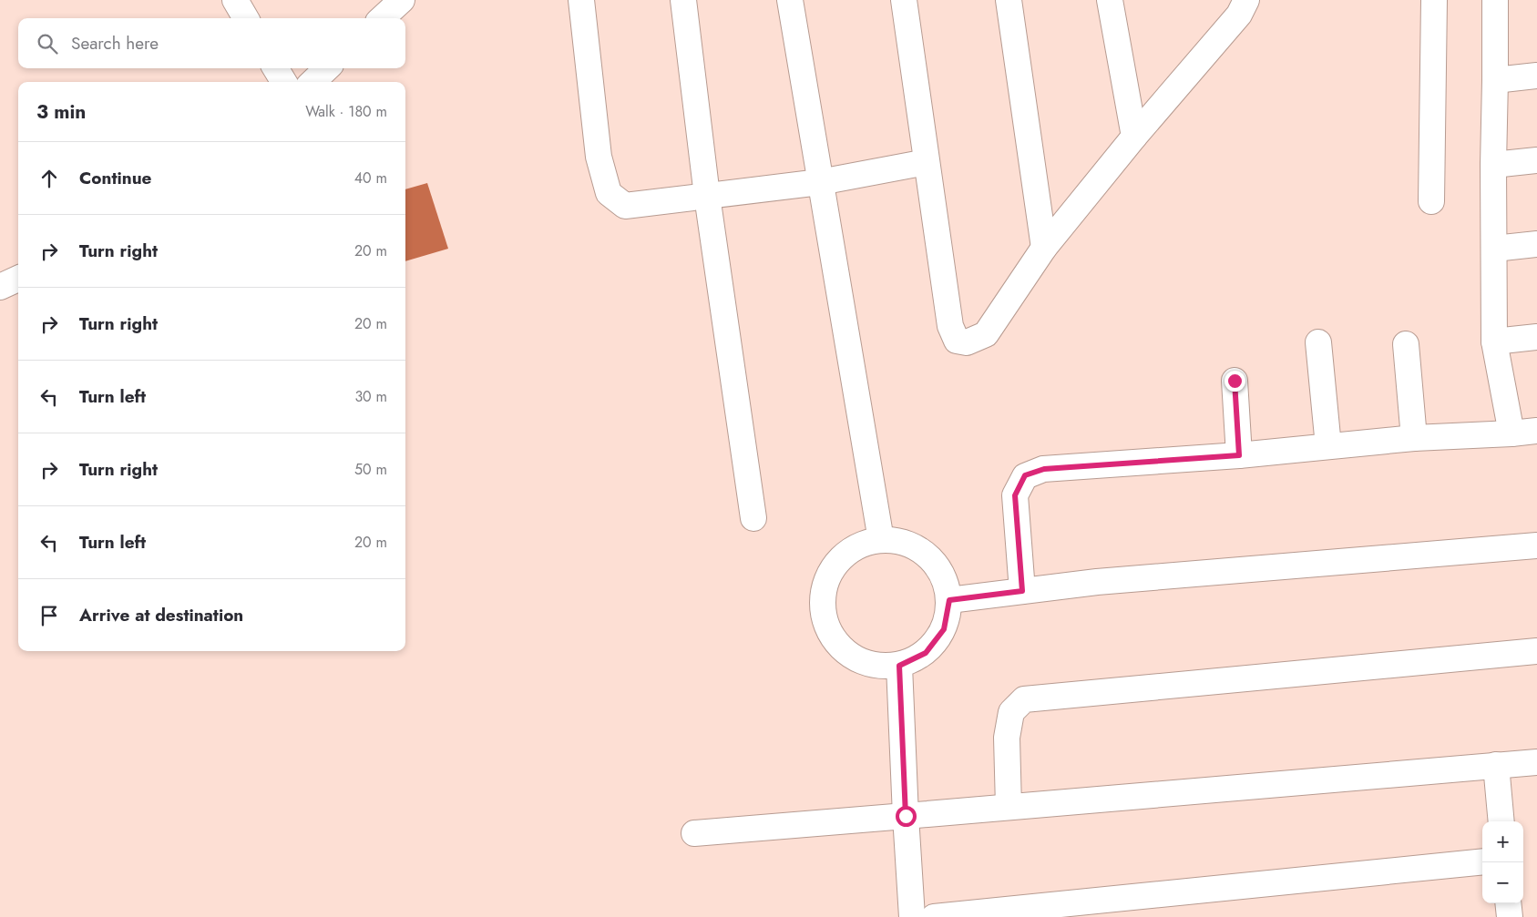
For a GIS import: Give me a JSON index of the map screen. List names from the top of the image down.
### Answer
{
  "page": {
    "search": "Search here",
    "heading": ["3 min", "Walk · 180 m"],
    "list": [
      ["Continue", "40 m"],
      ["Turn right", "20 m"],
      ["Turn right", "20 m"],
      ["Turn left", "30 m"],
      ["Turn right", "50 m"],
      ["Turn left", "20 m"],
      "Arrive at destination"
    ],
    "map_buttons": ["+", "−"]
  }
}
